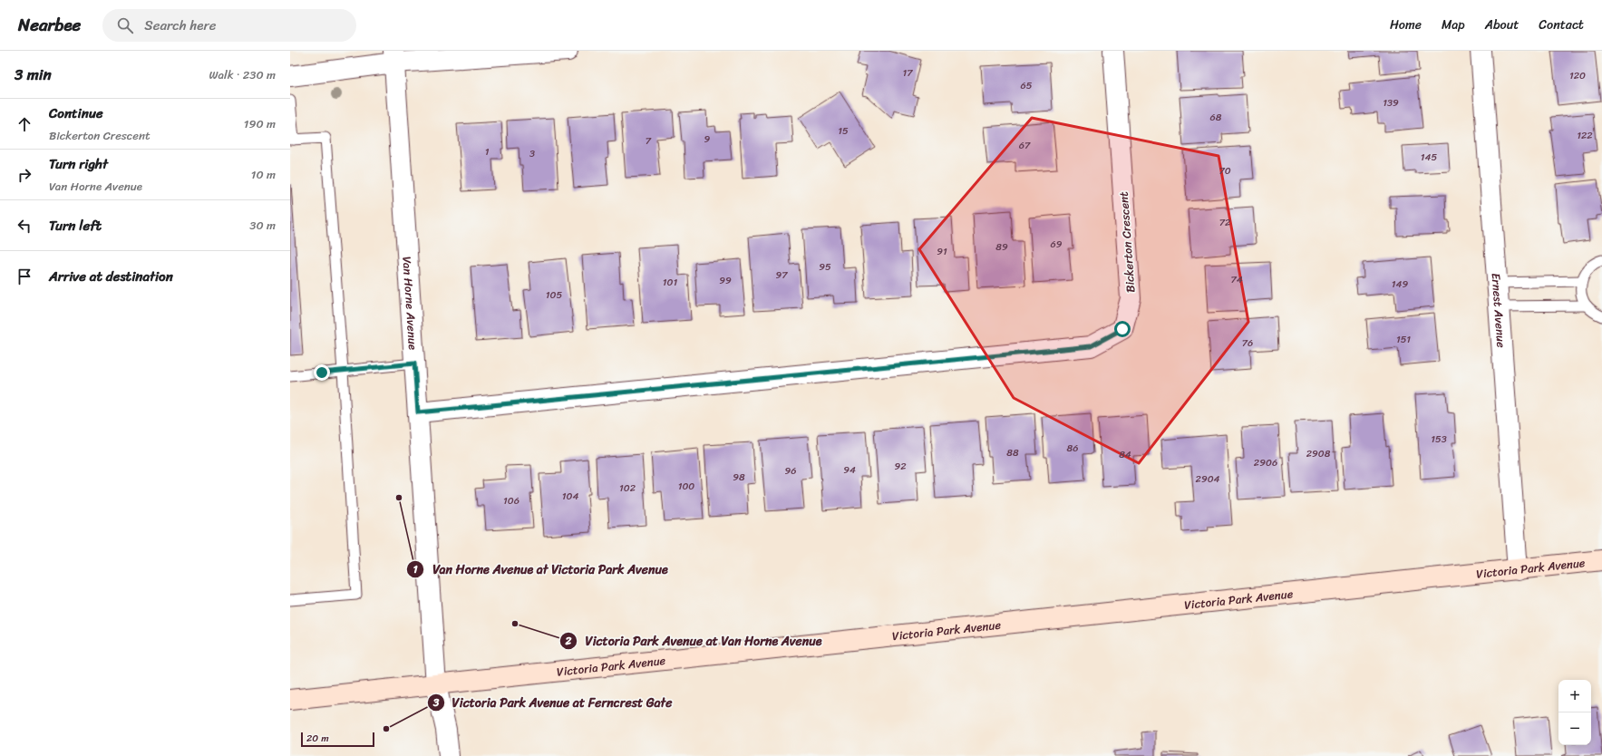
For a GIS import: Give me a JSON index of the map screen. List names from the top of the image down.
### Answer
{
  "streets": {
    "main road": ["Victoria Park Avenue"],
    "street": ["Bickerton Crescent", "Van Horne Avenue", "Ernest Avenue"]
  },
  "crossings": [
    ["Bickerton Crescent", "Van Horne Avenue"],
    ["Van Horne Avenue", "Victoria Park Avenue"],
    ["Ernest Avenue", "Victoria Park Avenue"]
  ],
  "places": ["Van Horne Avenue at Victoria Park Avenue", "Victoria Park Avenue at Van Horne Avenue", "Victoria Park Avenue at Ferncrest Gate"],
  "house_numbers": [
    "17",
    "120",
    "65",
    "139",
    "68",
    "15",
    "122",
    "9",
    "7",
    "67",
    "1",
    "3",
    "145",
    "70",
    "72",
    "69",
    "89",
    "91",
    "95",
    "97",
    "74",
    "99",
    "101",
    "149",
    "105",
    "151",
    "76",
    "153",
    "86",
    "88",
    "2908",
    "84",
    "2906",
    "92",
    "94",
    "96",
    "98",
    "2904",
    "100",
    "102",
    "104",
    "106"
  ],
  "scale_bar": "20 m",
  "page": {
    "header": "Nearbee",
    "search": "Search here",
    "nav": [
      "Home",
      "Map",
      "About",
      "Contact"
    ],
    "heading": ["3 min", "Walk · 230 m"],
    "list": [
      ["Continue", "Bickerton Crescent", "190 m"],
      ["Turn right", "Van Horne Avenue", "10 m"],
      ["Turn left", "30 m"],
      "Arrive at destination"
    ],
    "map_buttons": ["+", "−"],
    "scale": "20 m"
  }
}
